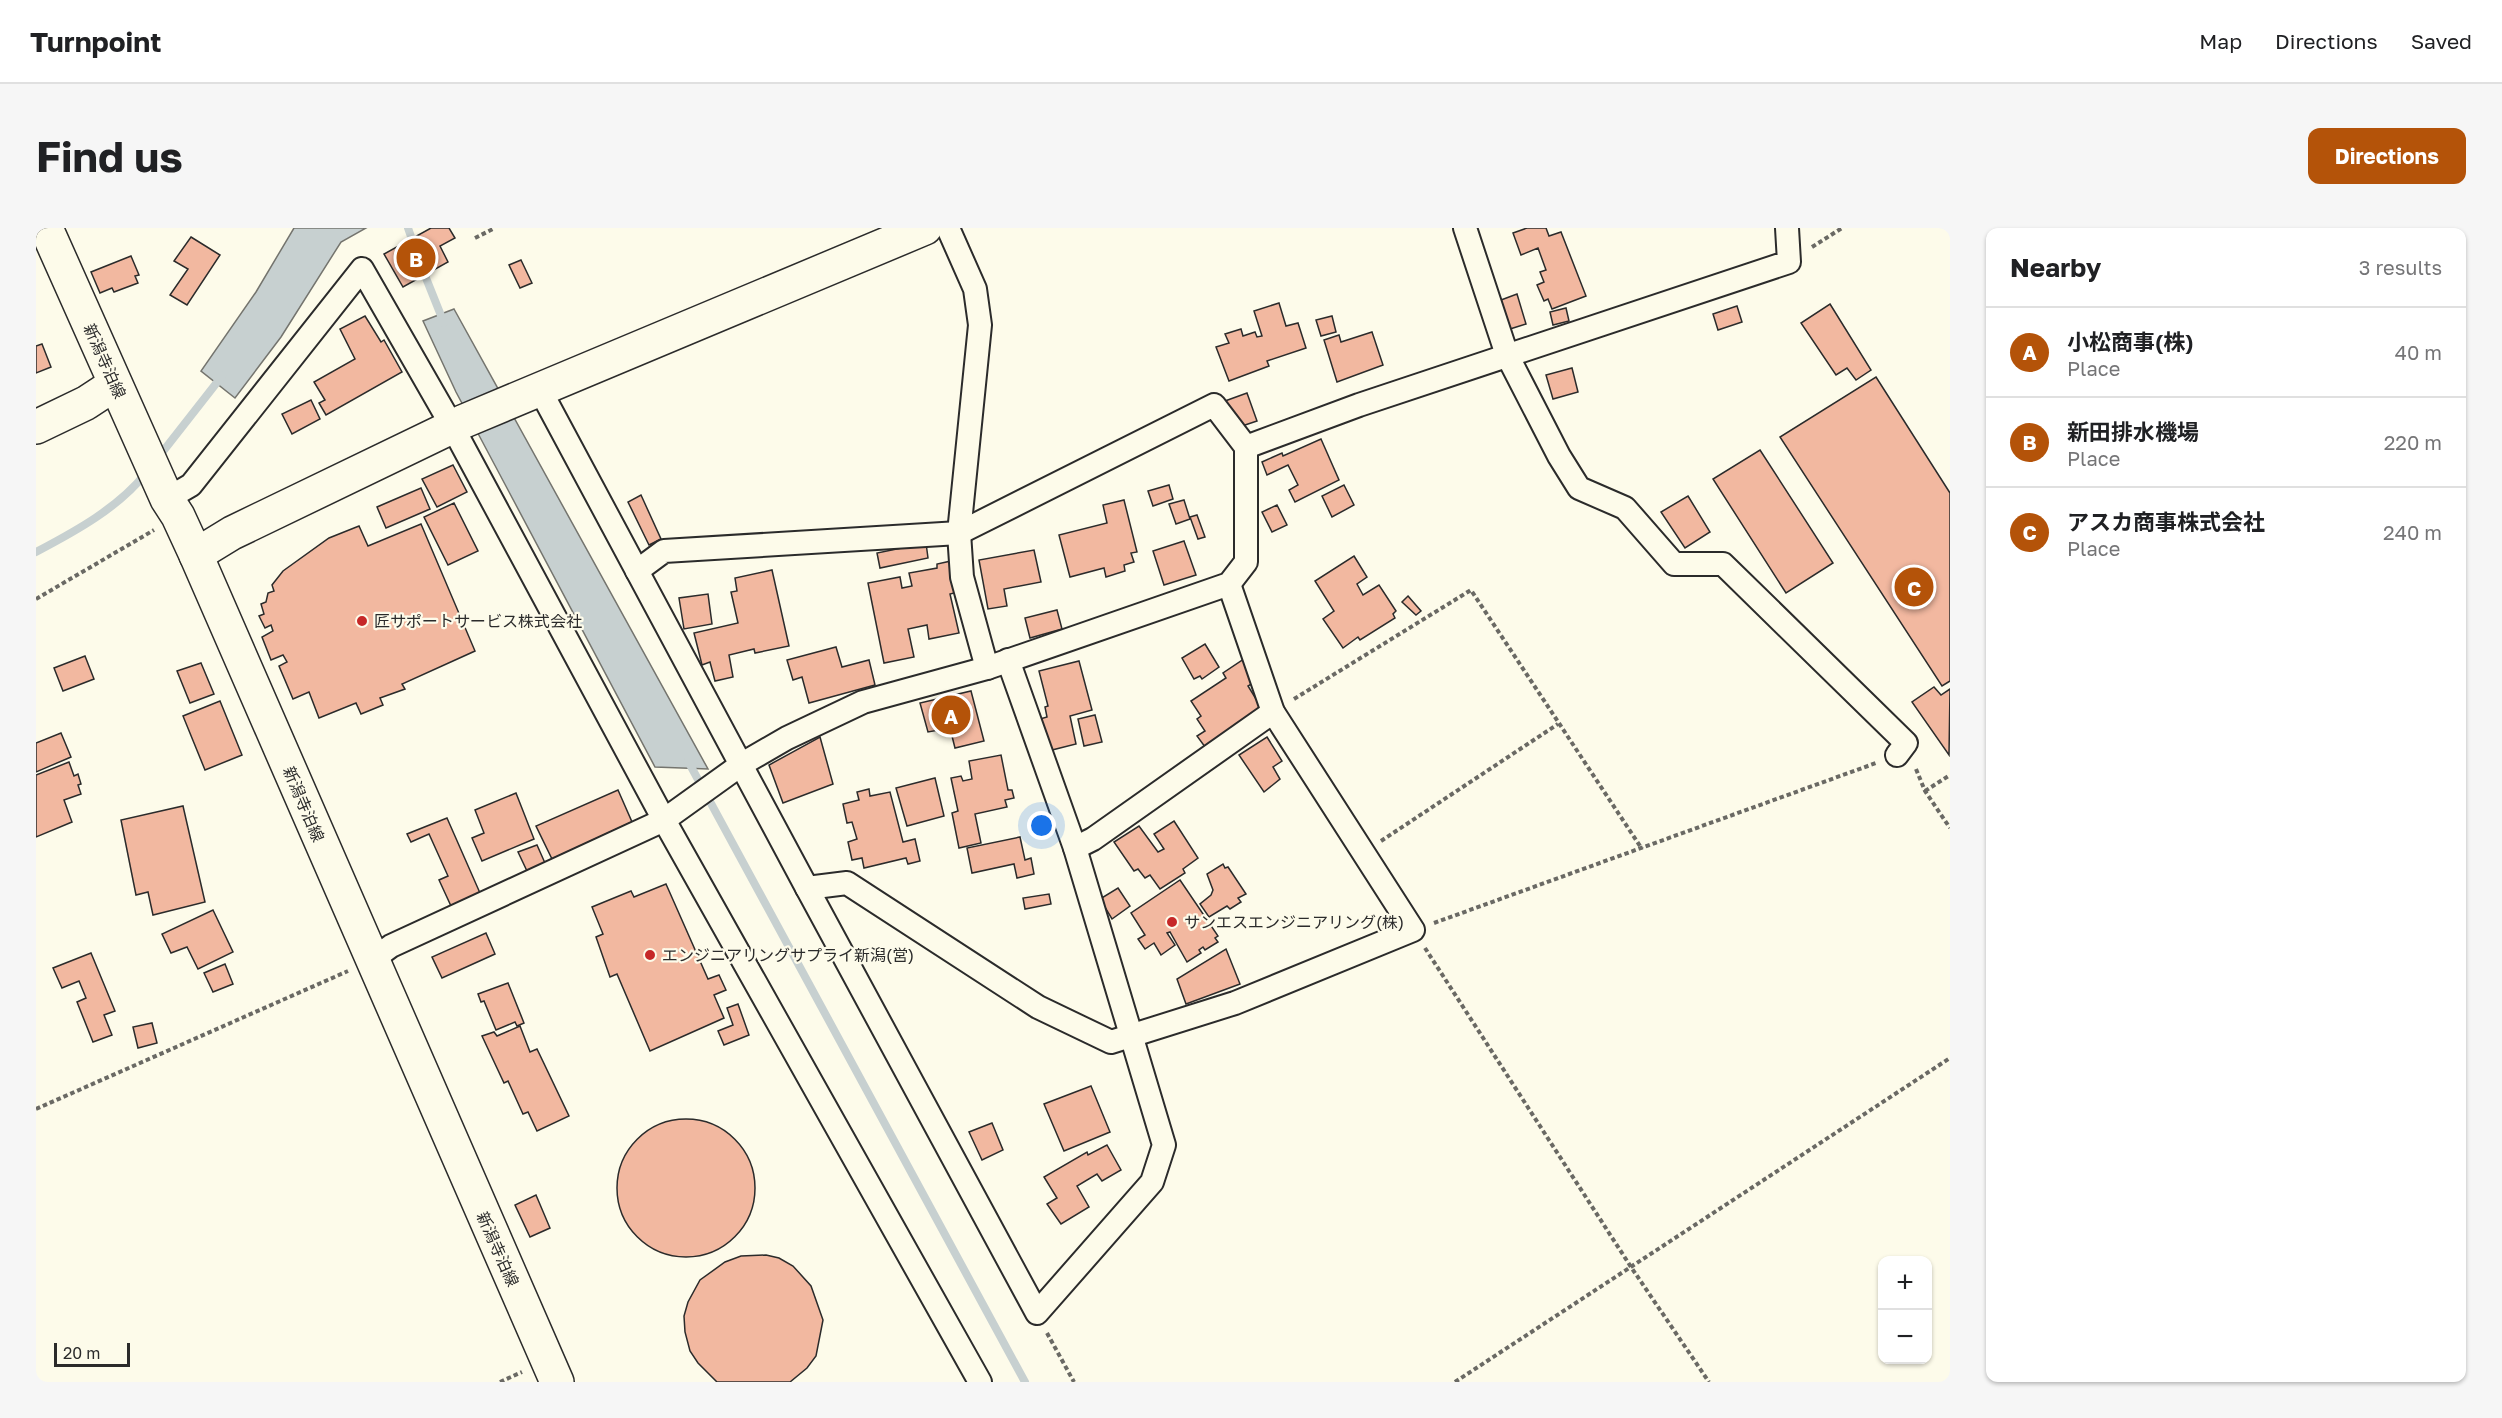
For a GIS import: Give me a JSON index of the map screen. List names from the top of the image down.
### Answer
{
  "streets": {
    "main road": ["新潟寺泊線"]
  },
  "places": ["匠サポートサービス株式会社", "サンエスエンジニアリング(株)", "エンジニアリングサプライ新潟(営)"],
  "scale_bar": "20 m",
  "page": {
    "header": "Turnpoint",
    "nav": ["Map", "Directions", "Saved"],
    "buttons": "Directions",
    "title": "Find us",
    "heading": ["Nearby", "3 results"],
    "pins": ["B", "C", "A"],
    "list": [
      {
        "mark": "A",
        "name": "小松商事(株)",
        "note": "Place",
        "value": "40 m"
      },
      {
        "mark": "B",
        "name": "新田排水機場",
        "note": "Place",
        "value": "220 m"
      },
      {
        "mark": "C",
        "name": "アスカ商事株式会社",
        "note": "Place",
        "value": "240 m"
      }
    ],
    "map_buttons": ["+", "−"],
    "scale": "20 m"
  }
}
